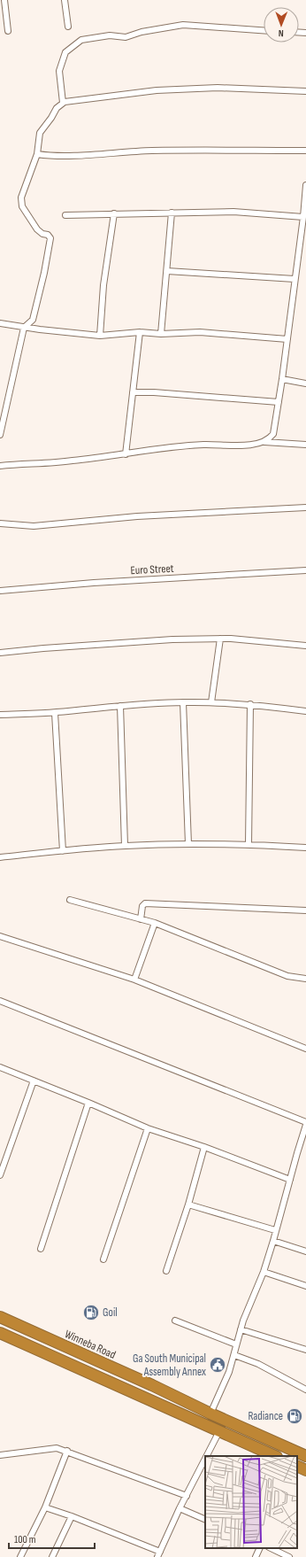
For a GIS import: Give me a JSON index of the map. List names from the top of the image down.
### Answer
{
  "streets": {
    "highway": ["Winneba Road"],
    "street": ["Euro Street"]
  },
  "places": {
    "fuel station": ["Goil", "Radiance"],
    "public building": ["Ga South Municipal Assembly Annex"]
  },
  "scale_bar": "100 m",
  "north": "bottom"
}
